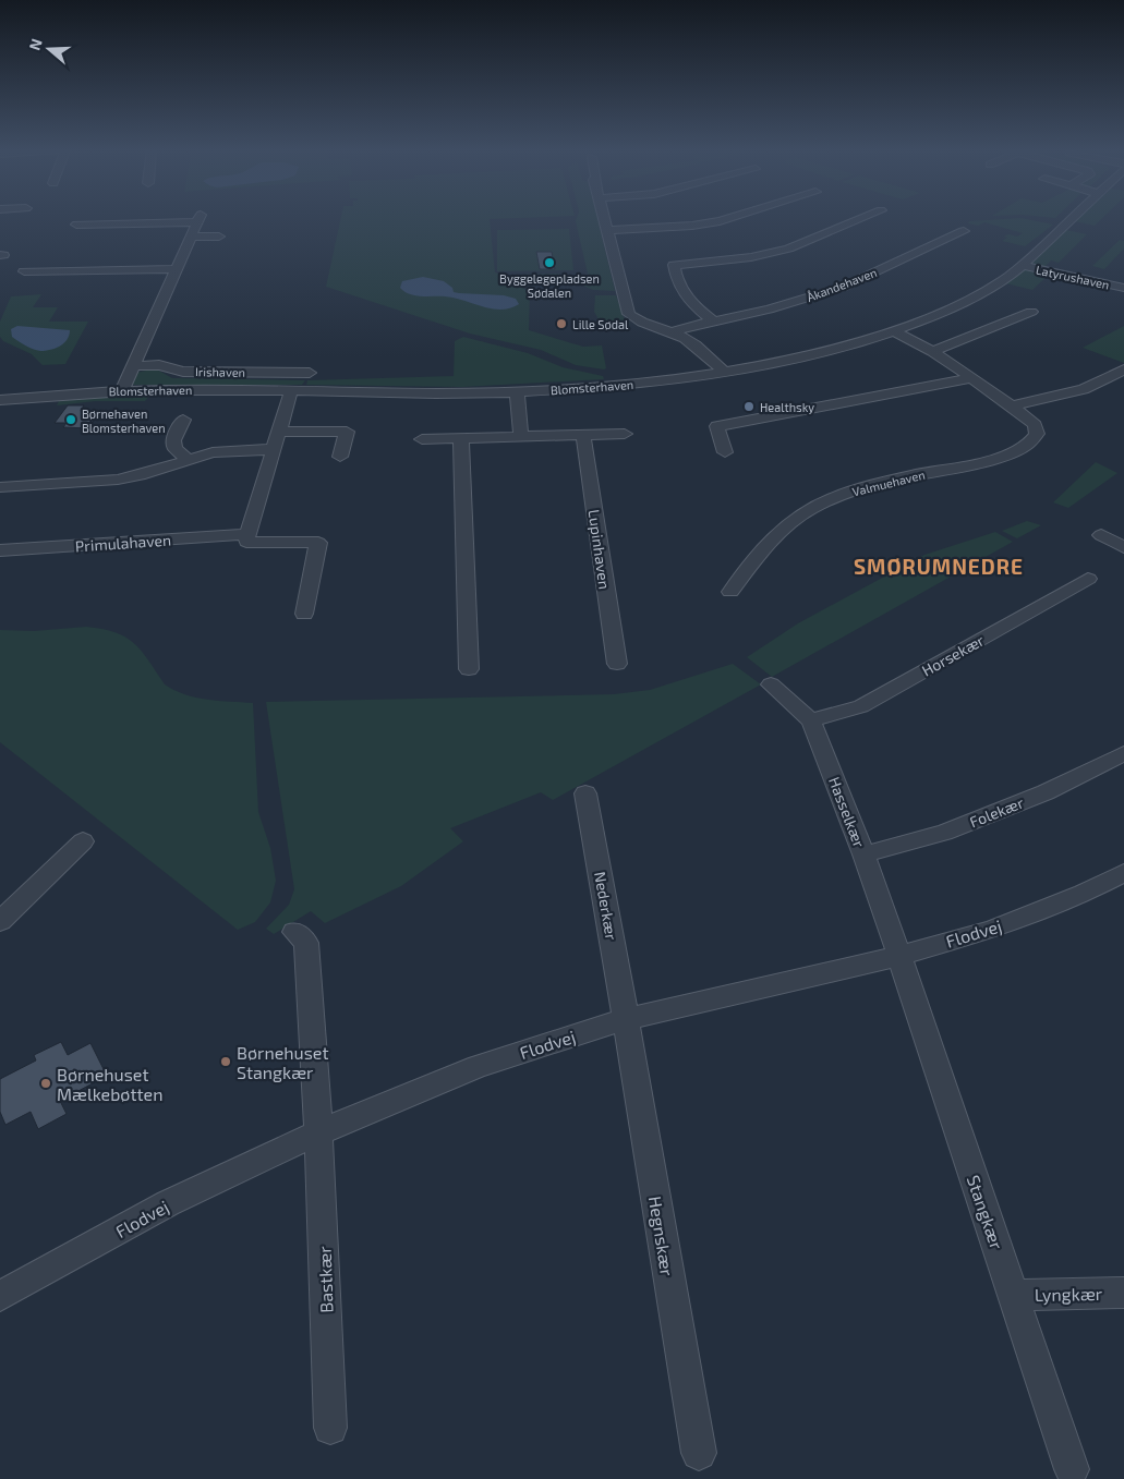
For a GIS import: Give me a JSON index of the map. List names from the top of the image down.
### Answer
{
  "streets": {
    "street": [
      "Latyrushaven",
      "Åkandehaven",
      "Irishaven",
      "Blomsterhaven",
      "Valmuehaven",
      "Primulahaven",
      "Lupinhaven",
      "Horsekær",
      "Hasselkær",
      "Folekær",
      "Nederkær",
      "Flodvej",
      "Stangkær",
      "Hegnskær",
      "Bastkær",
      "Lyngkær"
    ]
  },
  "crossings": [
    ["Latyrushaven", "Blomsterhaven"],
    ["Blomsterhaven", "Valmuehaven"],
    ["Horsekær", "Hasselkær"],
    ["Hasselkær", "Folekær"],
    ["Hasselkær", "Flodvej"],
    ["Hasselkær", "Stangkær"],
    ["Nederkær", "Flodvej"],
    ["Nederkær", "Hegnskær"],
    ["Flodvej", "Stangkær"],
    ["Flodvej", "Hegnskær"],
    ["Flodvej", "Bastkær"],
    ["Stangkær", "Lyngkær"]
  ],
  "districts": ["SMØRUMNEDRE"],
  "places": [
    "Byggelegepladsen Sødalen",
    "Lille Sødal",
    "Healthsky",
    "Børnehaven Blomsterhaven",
    "Børnehuset Stangkær",
    "Børnehuset Mælkebøtten"
  ],
  "north": "left"
}
